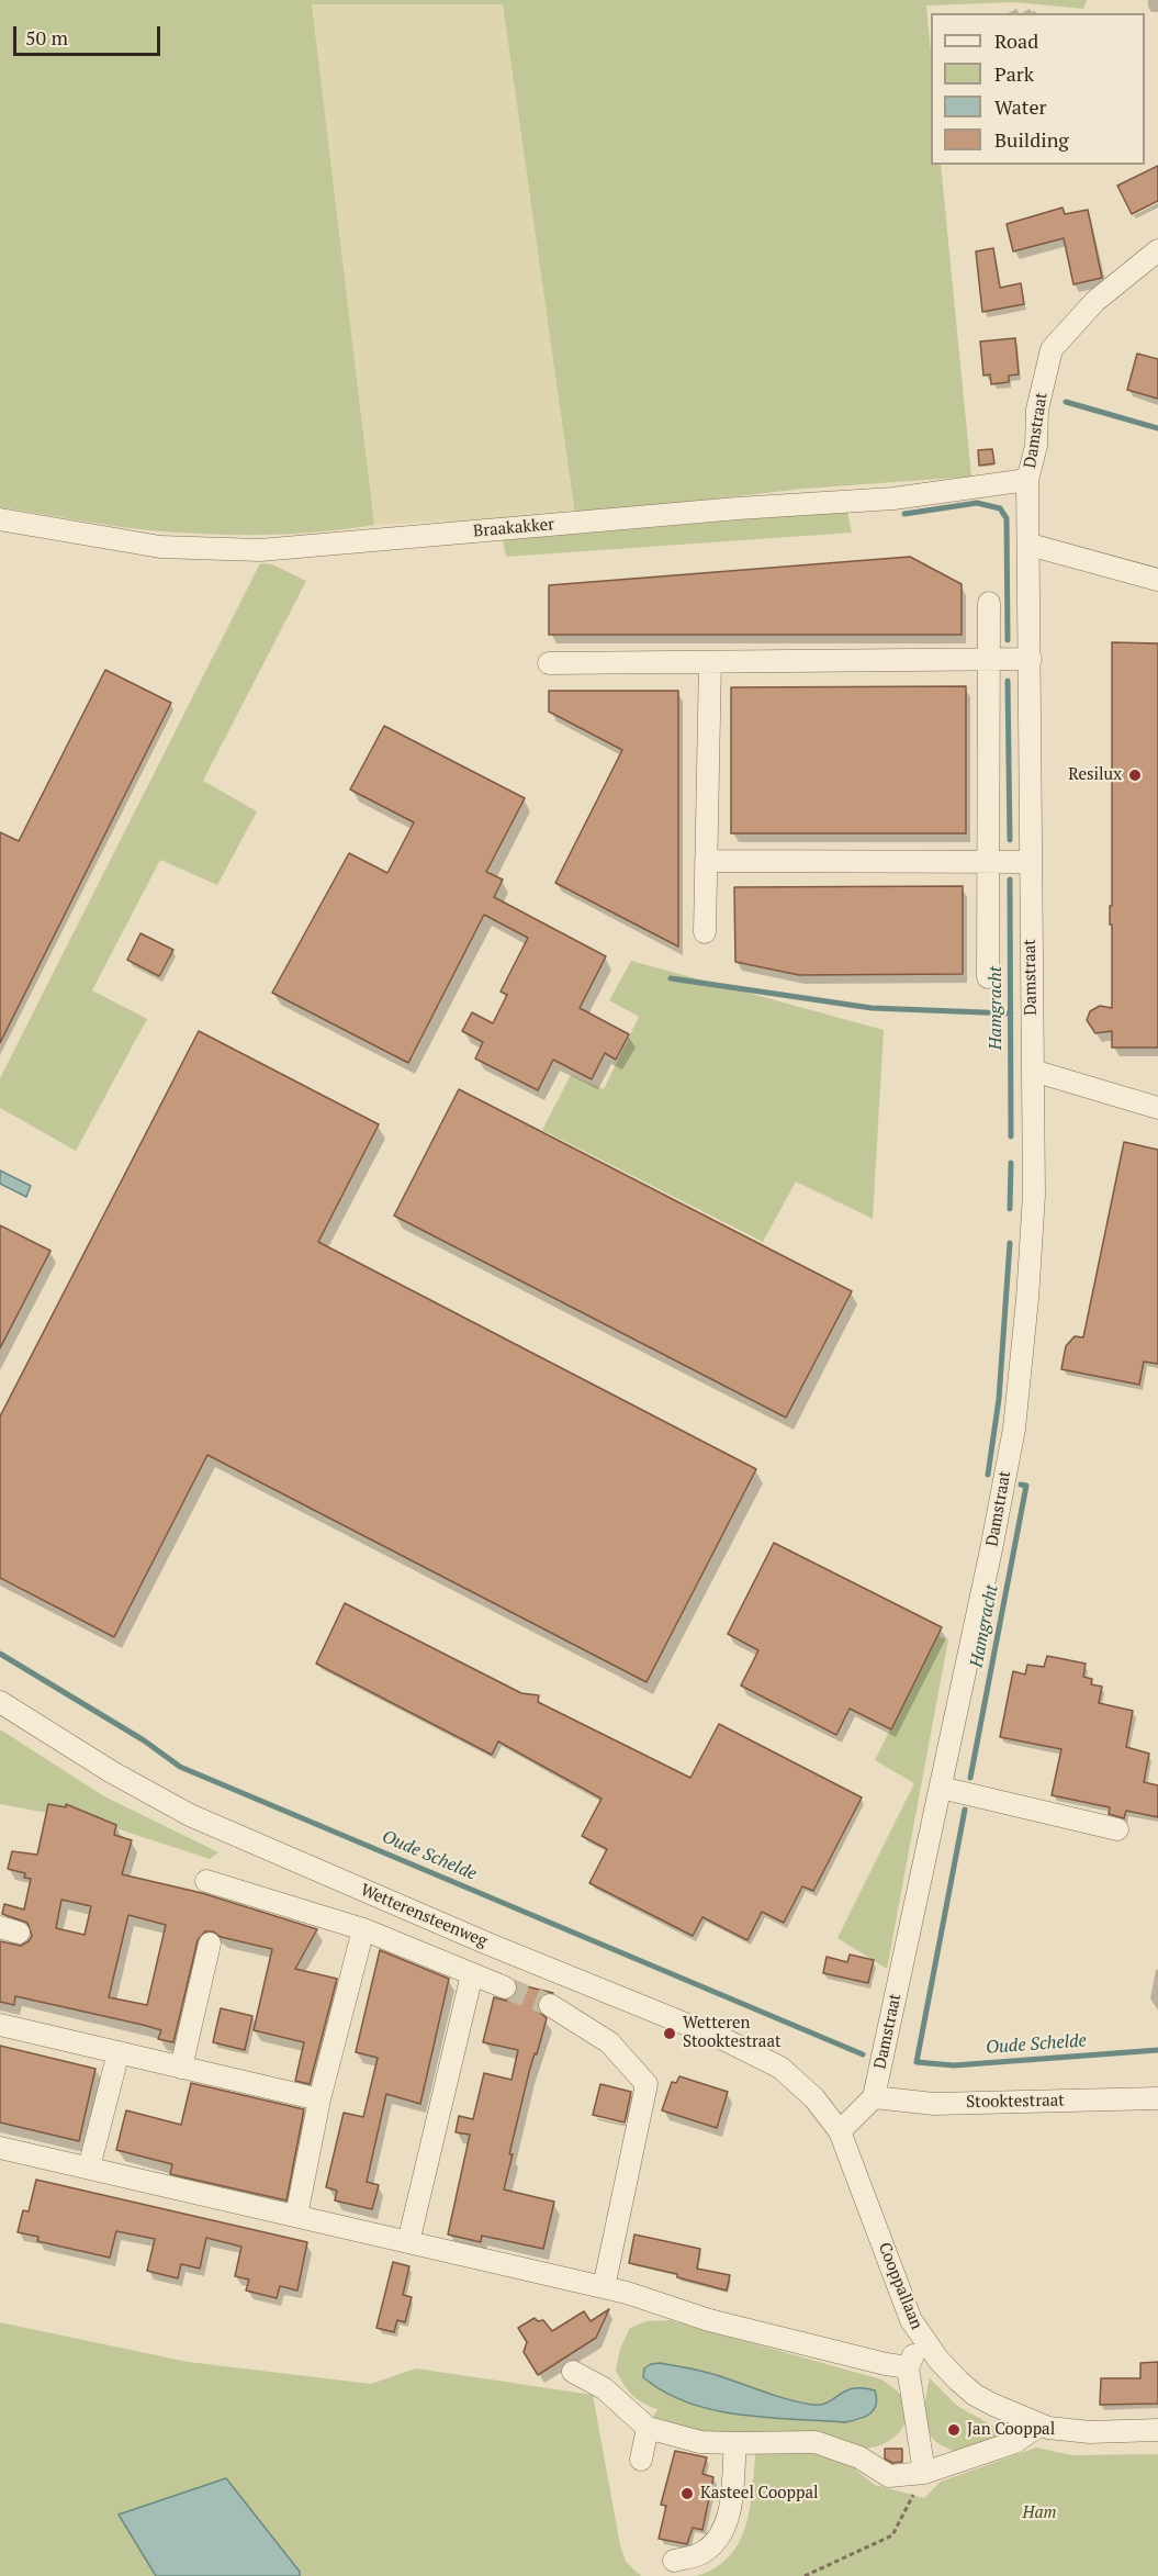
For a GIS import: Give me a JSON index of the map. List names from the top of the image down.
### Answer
{
  "streets": {
    "street": [
      "Damstraat",
      "Braakakker",
      "Wetterensteenweg",
      "Stooktestraat",
      "Cooppallaan"
    ]
  },
  "crossings": [
    ["Damstraat", "Braakakker"],
    ["Damstraat", "Stooktestraat"],
    ["Wetterensteenweg", "Cooppallaan"]
  ],
  "water": ["Hamgracht", "Oude Schelde"],
  "parks": ["Ham"],
  "places": [
    "Resilux",
    "Wetteren Stooktestraat",
    "Jan Cooppal",
    "Kasteel Cooppal"
  ],
  "legend": [
    "Road",
    "Park",
    "Water",
    "Building"
  ],
  "scale_bar": "50 m"
}
